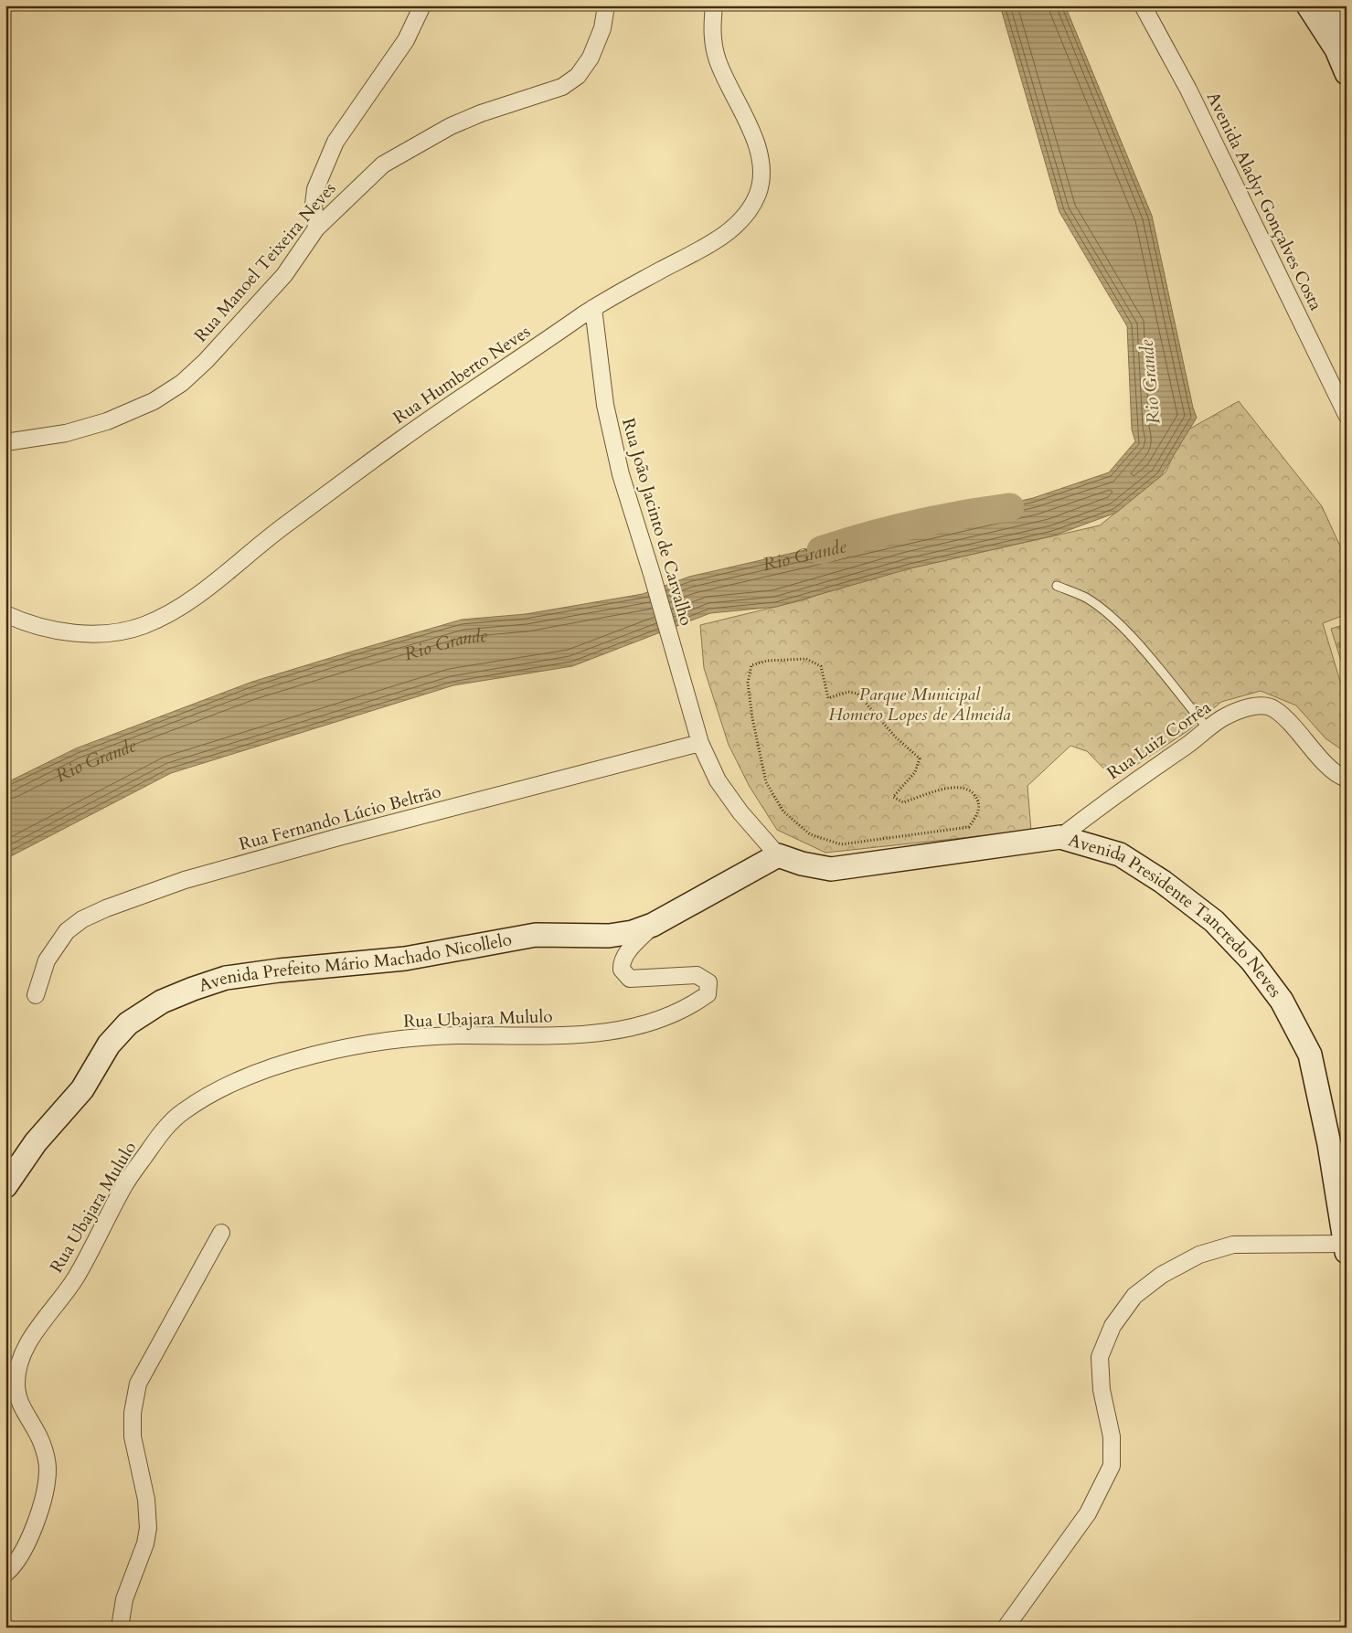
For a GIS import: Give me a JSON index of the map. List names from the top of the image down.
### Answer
{
  "streets": {
    "street": [
      "Avenida Aladyr Gonçalves Costa",
      "Rua Manoel Teixeira Neves",
      "Rua Humberto Neves",
      "Rua João Jacinto de Carvalho",
      "Rua Luiz Corrêa",
      "Rua Fernando Lúcio Beltrão",
      "Avenida Presidente Tancredo Neves",
      "Avenida Prefeito Mário Machado Nicollelo",
      "Rua Ubajara Mululo"
    ]
  },
  "crossings": [
    ["Rua Humberto Neves", "Rua João Jacinto de Carvalho"],
    ["Rua João Jacinto de Carvalho", "Rua Fernando Lúcio Beltrão"],
    ["Rua Luiz Corrêa", "Avenida Presidente Tancredo Neves"],
    ["Avenida Presidente Tancredo Neves", "Avenida Prefeito Mário Machado Nicollelo"],
    ["Avenida Prefeito Mário Machado Nicollelo", "Rua Ubajara Mululo"]
  ],
  "water": ["Rio Grande"],
  "parks": ["Parque Municipal Homero Lopes de Almeida"]
}
